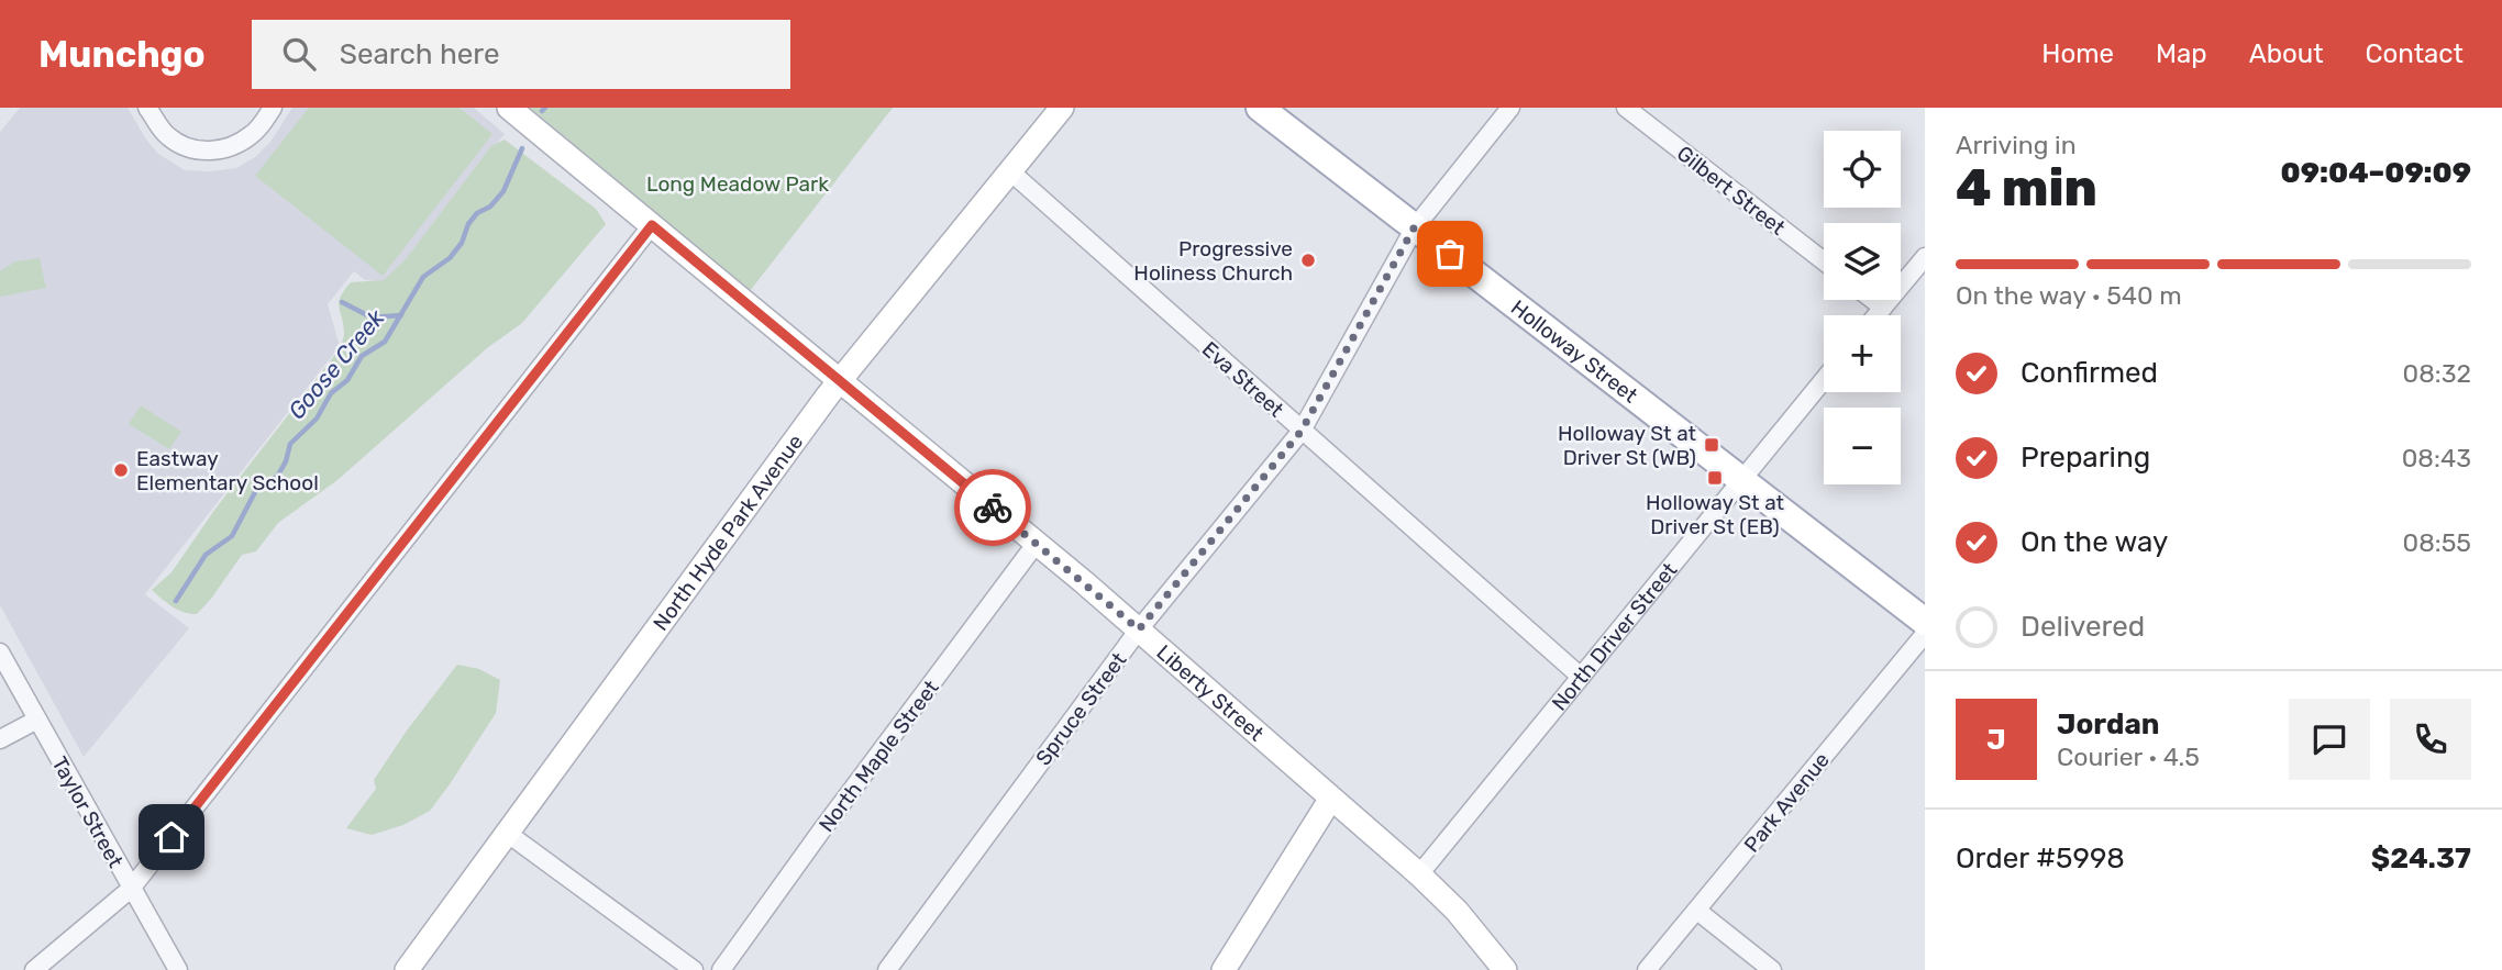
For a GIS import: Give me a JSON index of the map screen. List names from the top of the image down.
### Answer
{
  "streets": {
    "main road": ["Holloway Street"],
    "street": [
      "Gilbert Street",
      "Eva Street",
      "North Hyde Park Avenue",
      "North Driver Street",
      "Liberty Street",
      "Spruce Street",
      "North Maple Street",
      "Park Avenue",
      "Taylor Street"
    ]
  },
  "crossings": [
    ["Holloway Street", "North Driver Street"],
    ["Holloway Street", "Spruce Street"],
    ["Eva Street", "North Hyde Park Avenue"],
    ["Eva Street", "North Driver Street"],
    ["Eva Street", "Spruce Street"],
    ["North Hyde Park Avenue", "Liberty Street"],
    ["North Driver Street", "Liberty Street"],
    ["Liberty Street", "Spruce Street"],
    ["Liberty Street", "North Maple Street"]
  ],
  "water": ["Goose Creek"],
  "parks": ["Long Meadow Park"],
  "places": {
    "other": ["Progressive Holiness Church", "Eastway Elementary School"],
    "transit": ["Holloway St at Driver St (WB)", "Holloway St at Driver St (EB)"]
  },
  "page": {
    "header": "Munchgo",
    "search": "Search here",
    "nav": [
      "Home",
      "Map",
      "About",
      "Contact"
    ],
    "heading": ["4 min", "Arriving in", "09:04–09:09"],
    "panel": [
      "Jordan",
      "Courier · 4.5",
      "Order #5998",
      "$24.37"
    ],
    "map_buttons": ["+", "−"],
    "bar": "On the way · 540 m",
    "list": [
      ["Confirmed", "08:32"],
      ["Preparing", "08:43"],
      ["On the way", "08:55"],
      "Delivered"
    ],
    "round": "J"
  }
}
